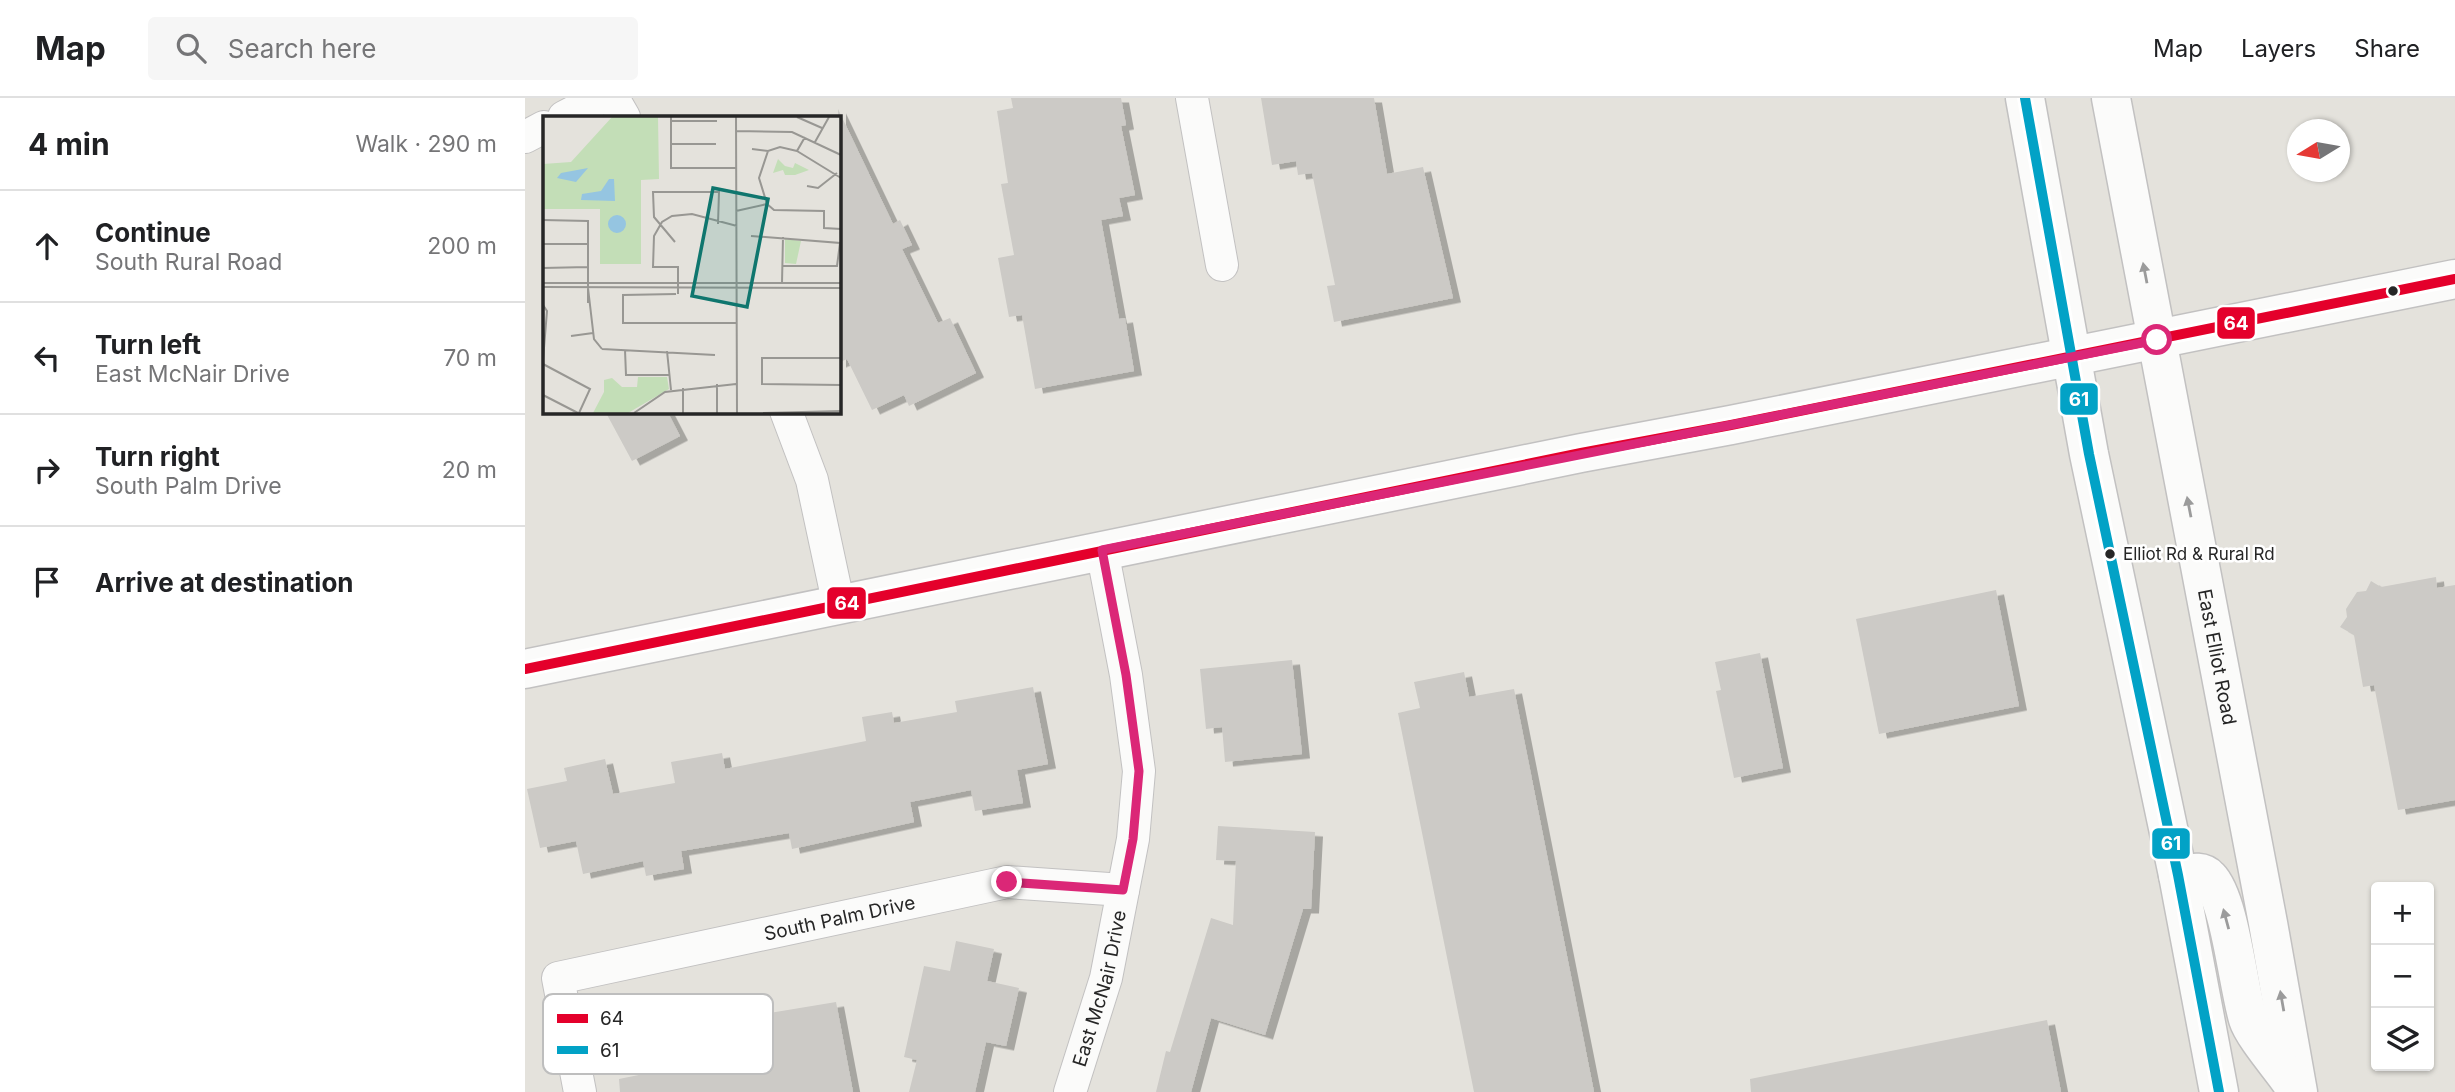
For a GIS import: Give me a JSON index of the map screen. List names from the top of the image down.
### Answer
{
  "streets": {
    "main road": ["East Elliot Road"],
    "street": ["South Palm Drive", "East McNair Drive"]
  },
  "crossings": [
    ["South Palm Drive", "East McNair Drive"]
  ],
  "places": ["Elliot Rd & Rural Rd"],
  "lines": ["transit line 61", "transit line 64"],
  "legend": ["64", "61"],
  "north": "left",
  "page": {
    "header": "Map",
    "search": "Search here",
    "nav": ["Map", "Layers", "Share"],
    "heading": ["4 min", "Walk · 290 m"],
    "list": [
      ["Continue", "South Rural Road", "200 m"],
      ["Turn left", "East McNair Drive", "70 m"],
      ["Turn right", "South Palm Drive", "20 m"],
      "Arrive at destination"
    ],
    "map_buttons": ["+", "−"]
  }
}
